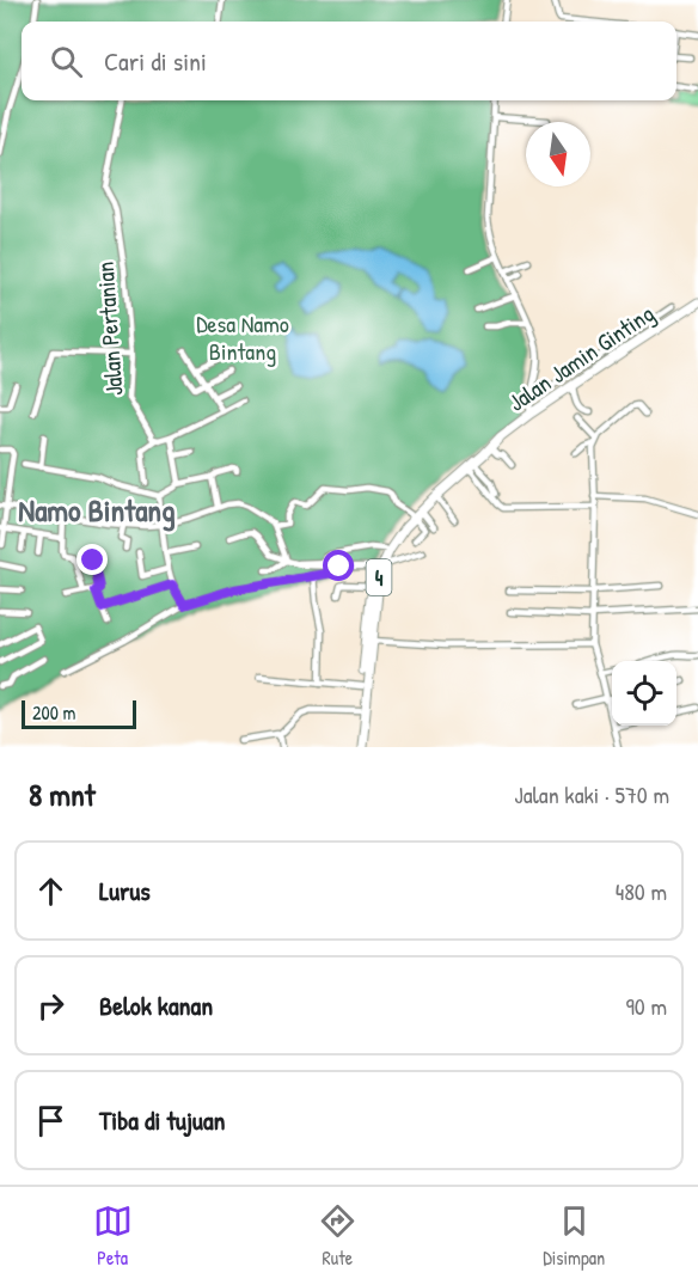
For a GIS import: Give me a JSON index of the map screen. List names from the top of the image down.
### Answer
{
  "streets": {
    "highway": ["Jalan Jamin Ginting", "4"],
    "street": ["Jalan Pertanian"]
  },
  "districts": ["Namo Bintang"],
  "parks": ["Desa Namo Bintang"],
  "scale_bar": "200 m",
  "north": "bottom",
  "page": {
    "search": "Cari di sini",
    "scale": "200 m",
    "heading": ["8 mnt", "Jalan kaki · 570 m"],
    "list": [
      ["Lurus", "480 m"],
      ["Belok kanan", "90 m"],
      "Tiba di tujuan"
    ],
    "nav": ["Peta", "Rute", "Disimpan"]
  }
}
